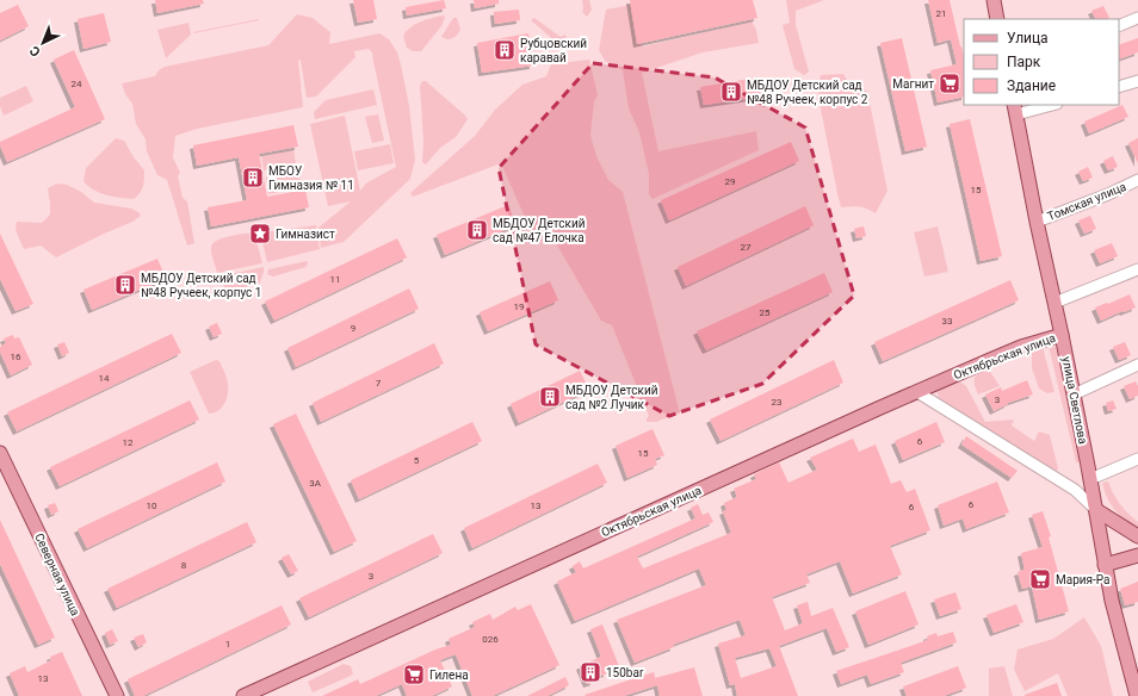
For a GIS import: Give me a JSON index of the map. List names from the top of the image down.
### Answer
{
  "streets": {
    "main road": ["Октябрьская улица", "улица Светлова", "Северная улица"],
    "street": ["Томская улица"]
  },
  "crossings": [
    ["Томская улица", "улица Светлова"],
    ["Октябрьская улица", "улица Светлова"]
  ],
  "places": {
    "building": [
      "Рубцовский каравай",
      "МБДОУ Детский сад №48 Ручеек, корпус 2",
      "МБОУ Гимназия № 11",
      "МБДОУ Детский сад №47 Елочка",
      "МБДОУ Детский сад №48 Ручеек, корпус 1",
      "МБДОУ Детский сад №2 Лучик",
      "150bar"
    ],
    "supermarket": ["Магнит", "Мария-Ра", "Гилена"],
    "place": ["Гимназист"]
  },
  "house_numbers": [
    "21",
    "24",
    "29",
    "15",
    "27",
    "11",
    "19",
    "25",
    "33",
    "9",
    "16",
    "14",
    "7",
    "3",
    "23",
    "6",
    "12",
    "15",
    "5",
    "3А",
    "6",
    "10",
    "13",
    "6",
    "8",
    "3",
    "026",
    "1",
    "13"
  ],
  "legend": ["Улица", "Парк", "Здание"],
  "north": "bottom left"
}
